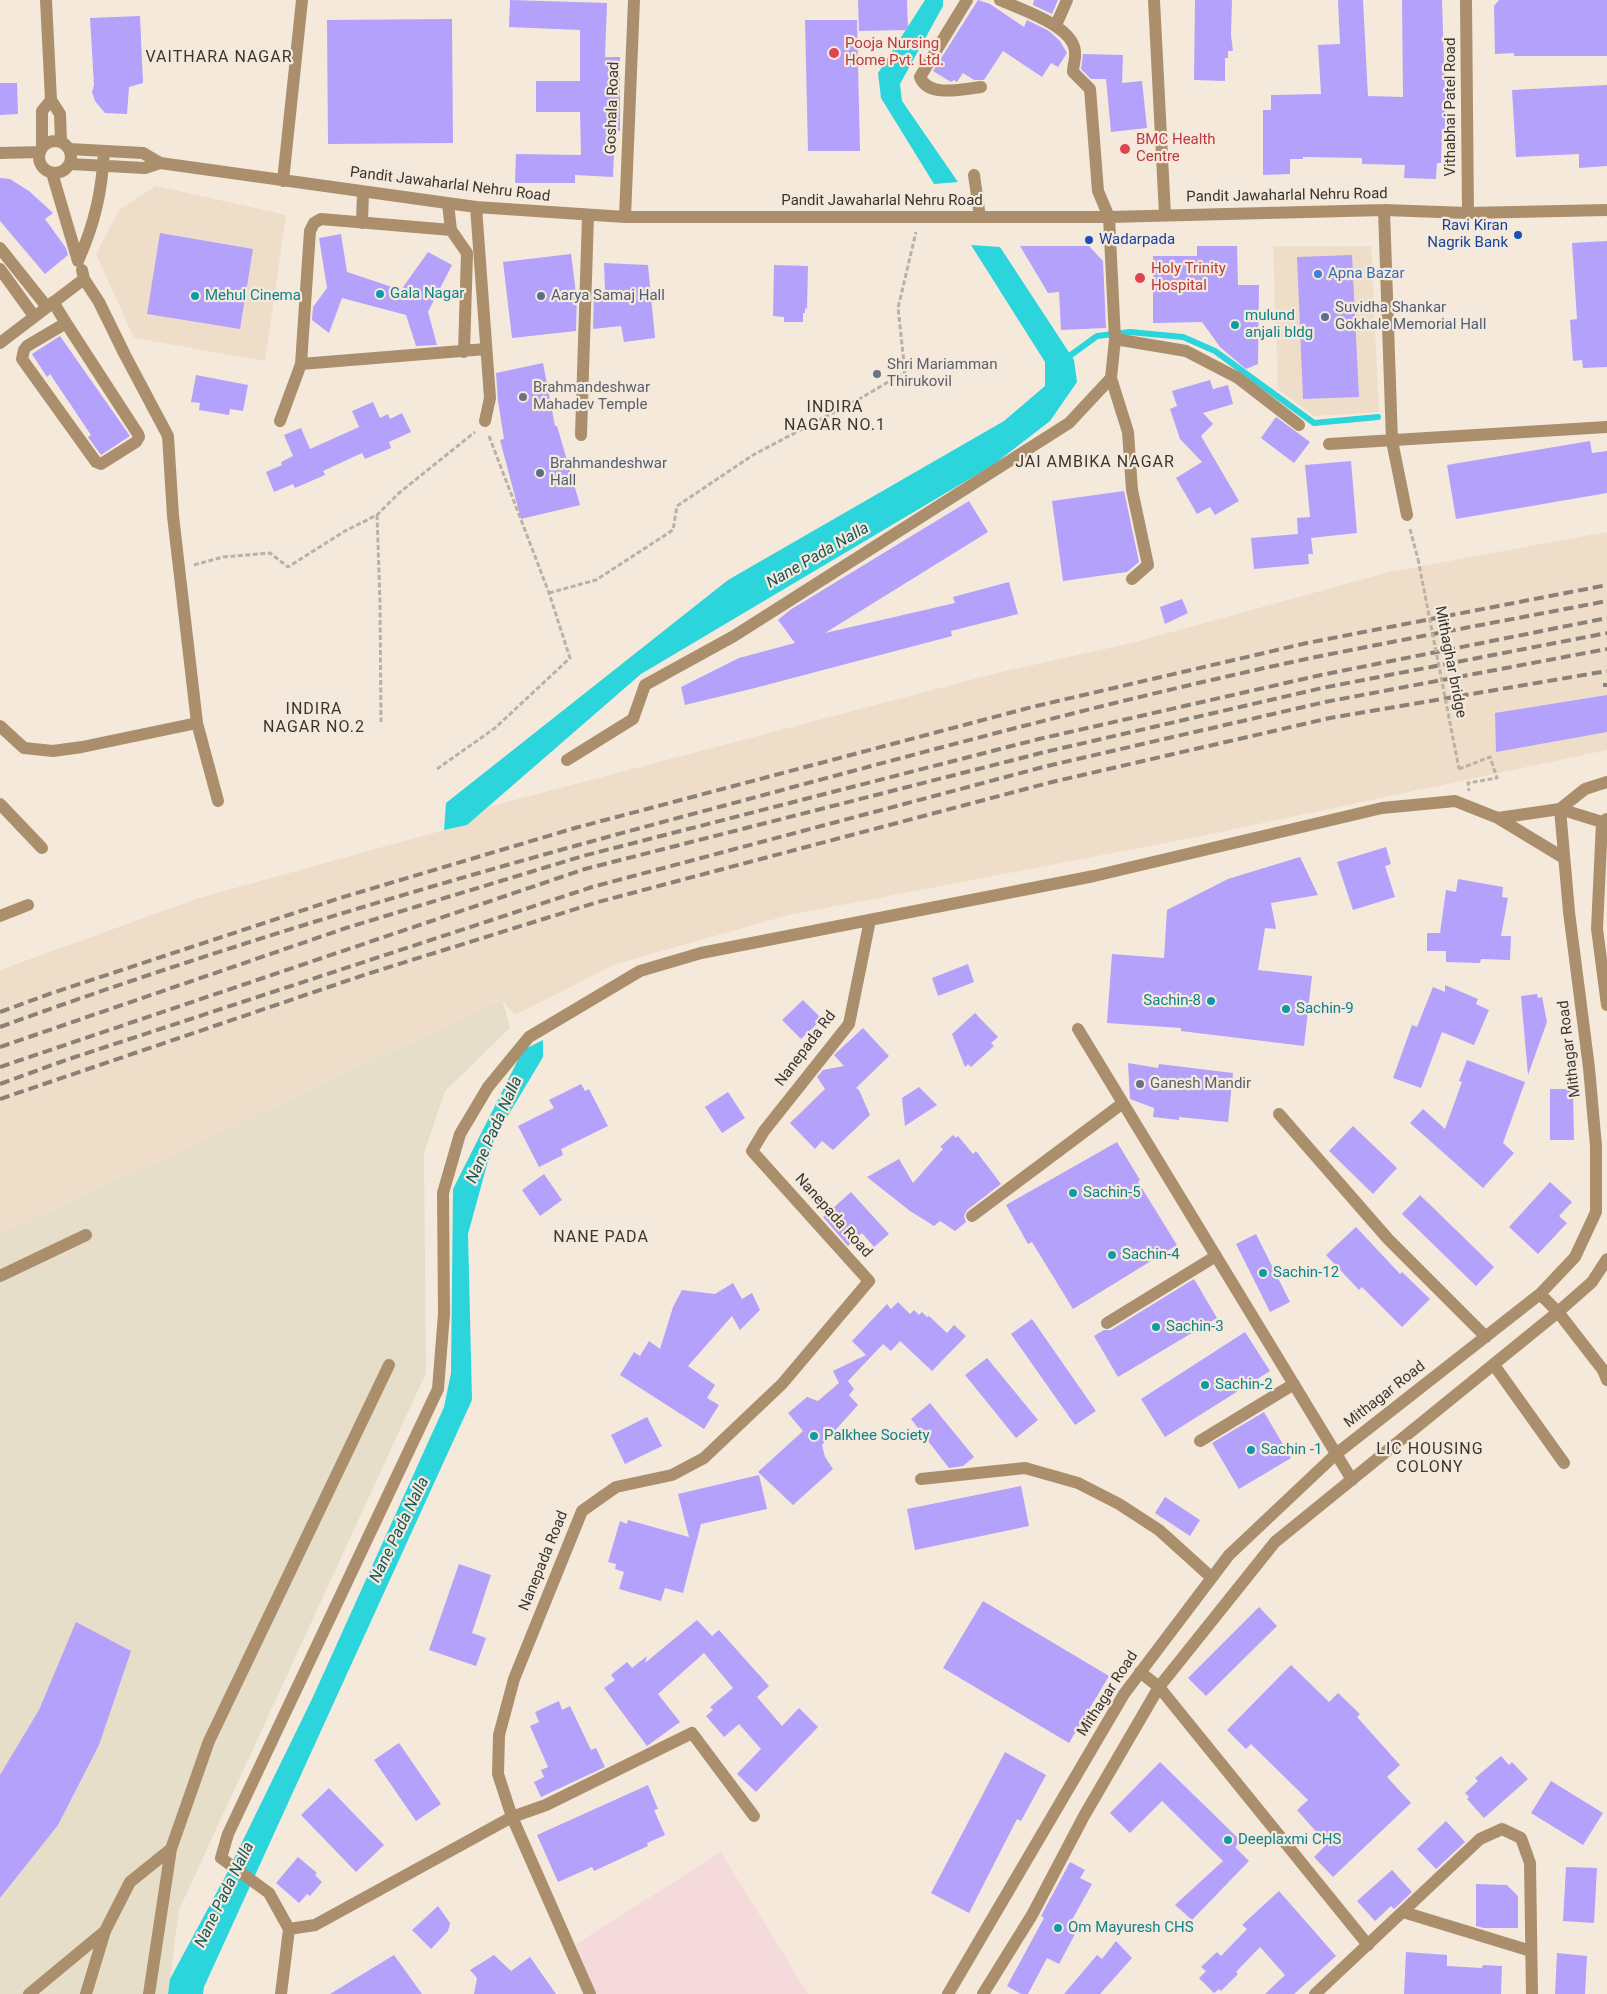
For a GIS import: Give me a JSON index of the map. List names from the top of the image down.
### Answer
{
  "streets": {
    "street": [
      "Vithabhai Patel Road",
      "Goshala Road",
      "Pandit Jawaharlal Nehru Road",
      "Nanepada Rd",
      "Mithagar Road",
      "Nanepada Road"
    ],
    "path": ["Mithaghar bridge"]
  },
  "crossings": [
    ["Vithabhai Patel Road", "Pandit Jawaharlal Nehru Road"],
    ["Goshala Road", "Pandit Jawaharlal Nehru Road"],
    ["Nanepada Rd", "Nanepada Road"]
  ],
  "districts": [
    "VAITHARA NAGAR",
    "INDIRA NAGAR NO.1",
    "JAI AMBIKA NAGAR",
    "INDIRA NAGAR NO.2",
    "NANE PADA",
    "LIC HOUSING COLONY"
  ],
  "water": ["Nane Pada Nalla"],
  "places": [
    "Pooja Nursing Home Pvt. Ltd.",
    "BMC Health Centre",
    "Ravi Kiran Nagrik Bank",
    "Wadarpada",
    "Apna Bazar",
    "Holy Trinity Hospital",
    "Gala Nagar",
    "Mehul Cinema",
    "Aarya Samaj Hall",
    "Suvidha Shankar Gokhale Memorial Hall",
    "mulund anjali bldg",
    "Shri Mariamman Thirukovil",
    "Brahmandeshwar Mahadev Temple",
    "Brahmandeshwar Hall",
    "Sachin-8",
    "Sachin-9",
    "Ganesh Mandir",
    "Sachin-5",
    "Sachin-4",
    "Sachin-12",
    "Sachin-3",
    "Sachin-2",
    "Palkhee Society",
    "Sachin -1",
    "Deeplaxmi CHS",
    "Om Mayuresh CHS"
  ]
}
